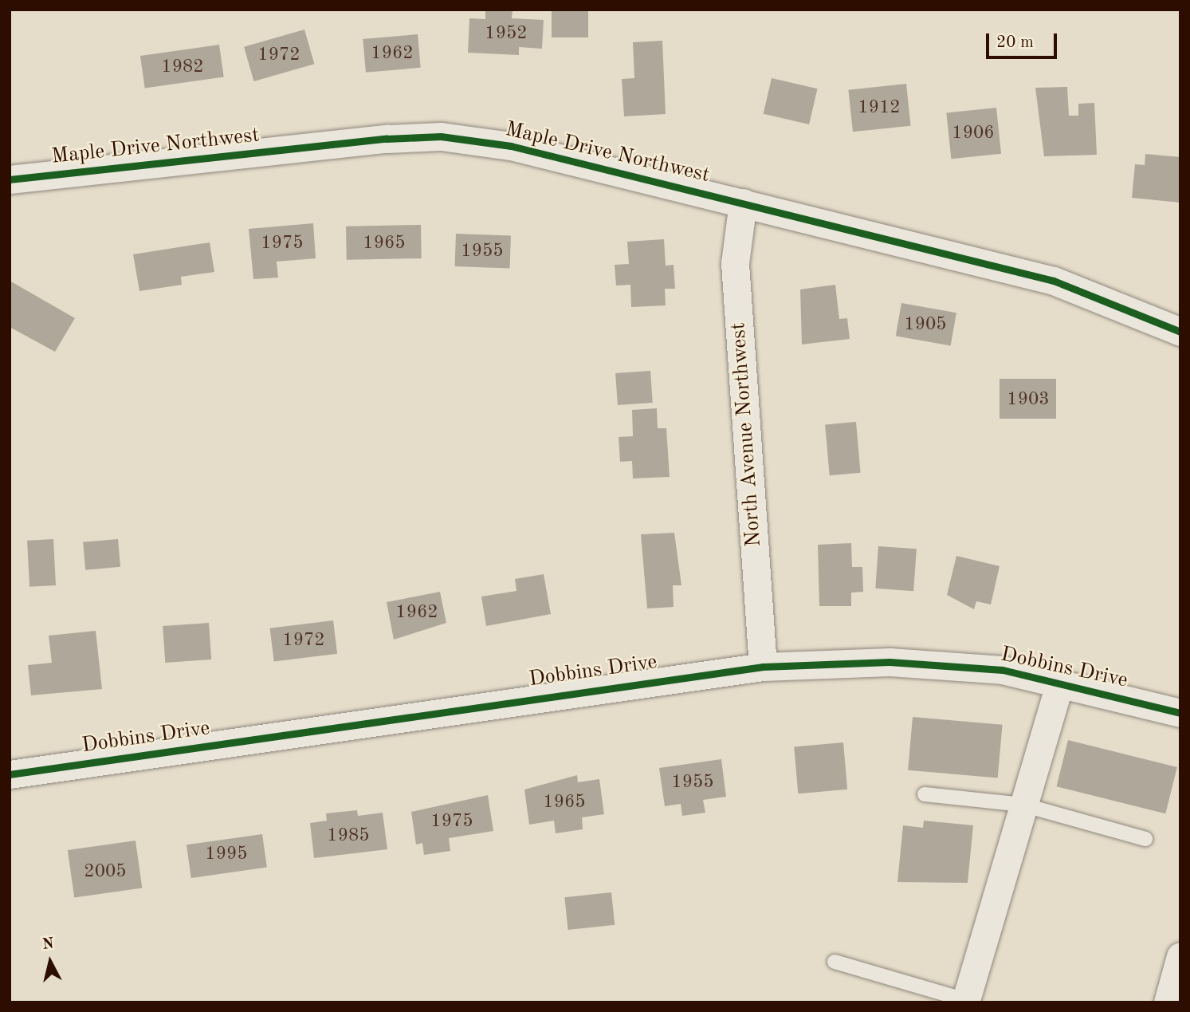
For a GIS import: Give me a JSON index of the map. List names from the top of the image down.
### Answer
{
  "streets": {
    "street": ["Maple Drive Northwest", "North Avenue Northwest", "Dobbins Drive"]
  },
  "crossings": [
    ["Maple Drive Northwest", "North Avenue Northwest"],
    ["North Avenue Northwest", "Dobbins Drive"]
  ],
  "house_numbers": [
    "1952",
    "1962",
    "1972",
    "1982",
    "1912",
    "1906",
    "1975",
    "1965",
    "1955",
    "1905",
    "1903",
    "1962",
    "1972",
    "1955",
    "1965",
    "1975",
    "1985",
    "1995",
    "2005"
  ],
  "scale_bar": "20 m",
  "north": "top"
}
